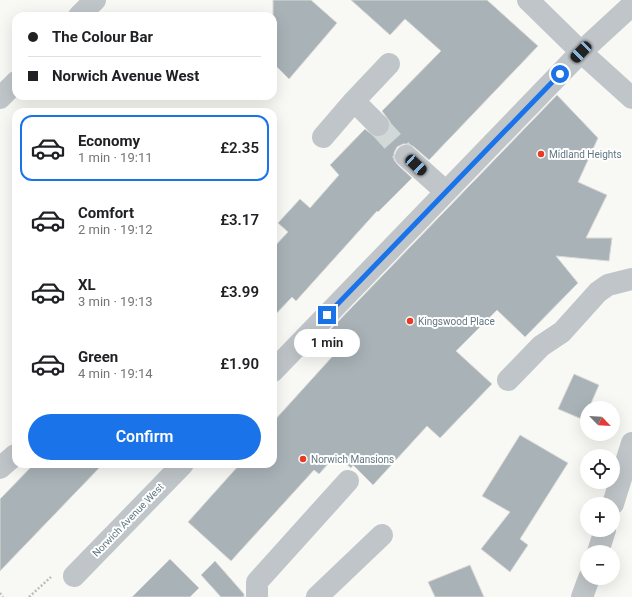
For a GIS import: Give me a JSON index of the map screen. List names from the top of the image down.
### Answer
{
  "streets": {
    "street": ["Norwich Avenue West"]
  },
  "places": ["Midland Heights", "Kingswood Place", "Norwich Mansions"],
  "north": "bottom right",
  "page": {
    "banner": ["The Colour Bar", "Norwich Avenue West"],
    "list": [
      {
        "name": "Economy",
        "note": "1 min · 19:11",
        "value": "£2.35"
      },
      {
        "name": "Comfort",
        "note": "2 min · 19:12",
        "value": "£3.17"
      },
      {
        "name": "XL",
        "note": "3 min · 19:13",
        "value": "£3.99"
      },
      {
        "name": "Green",
        "note": "4 min · 19:14",
        "value": "£1.90"
      }
    ],
    "bubble": "1 min",
    "map_buttons": ["+", "−"],
    "buttons": "Confirm"
  }
}
